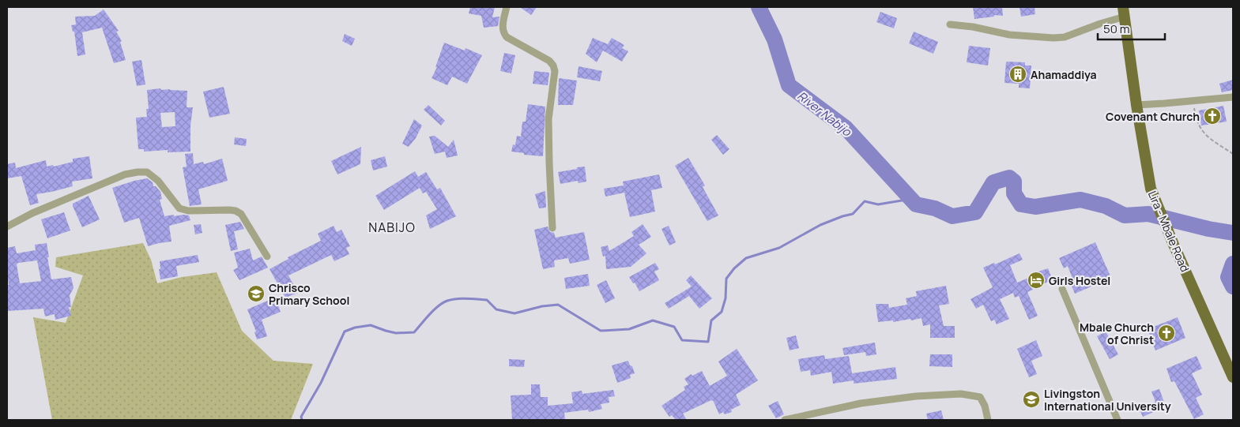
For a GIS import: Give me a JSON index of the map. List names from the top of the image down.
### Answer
{
  "streets": {
    "main road": ["Lira - Mbale Road"]
  },
  "districts": ["NABIJO"],
  "water": ["River Nabijo"],
  "places": {
    "building": ["Ahamaddiya"],
    "church": ["Covenant Church", "Mbale Church of Christ"],
    "hotel": ["Girls Hostel"],
    "school or university": ["Chrisco Primary School", "Livingston International University"]
  },
  "scale_bar": "50 m"
}
